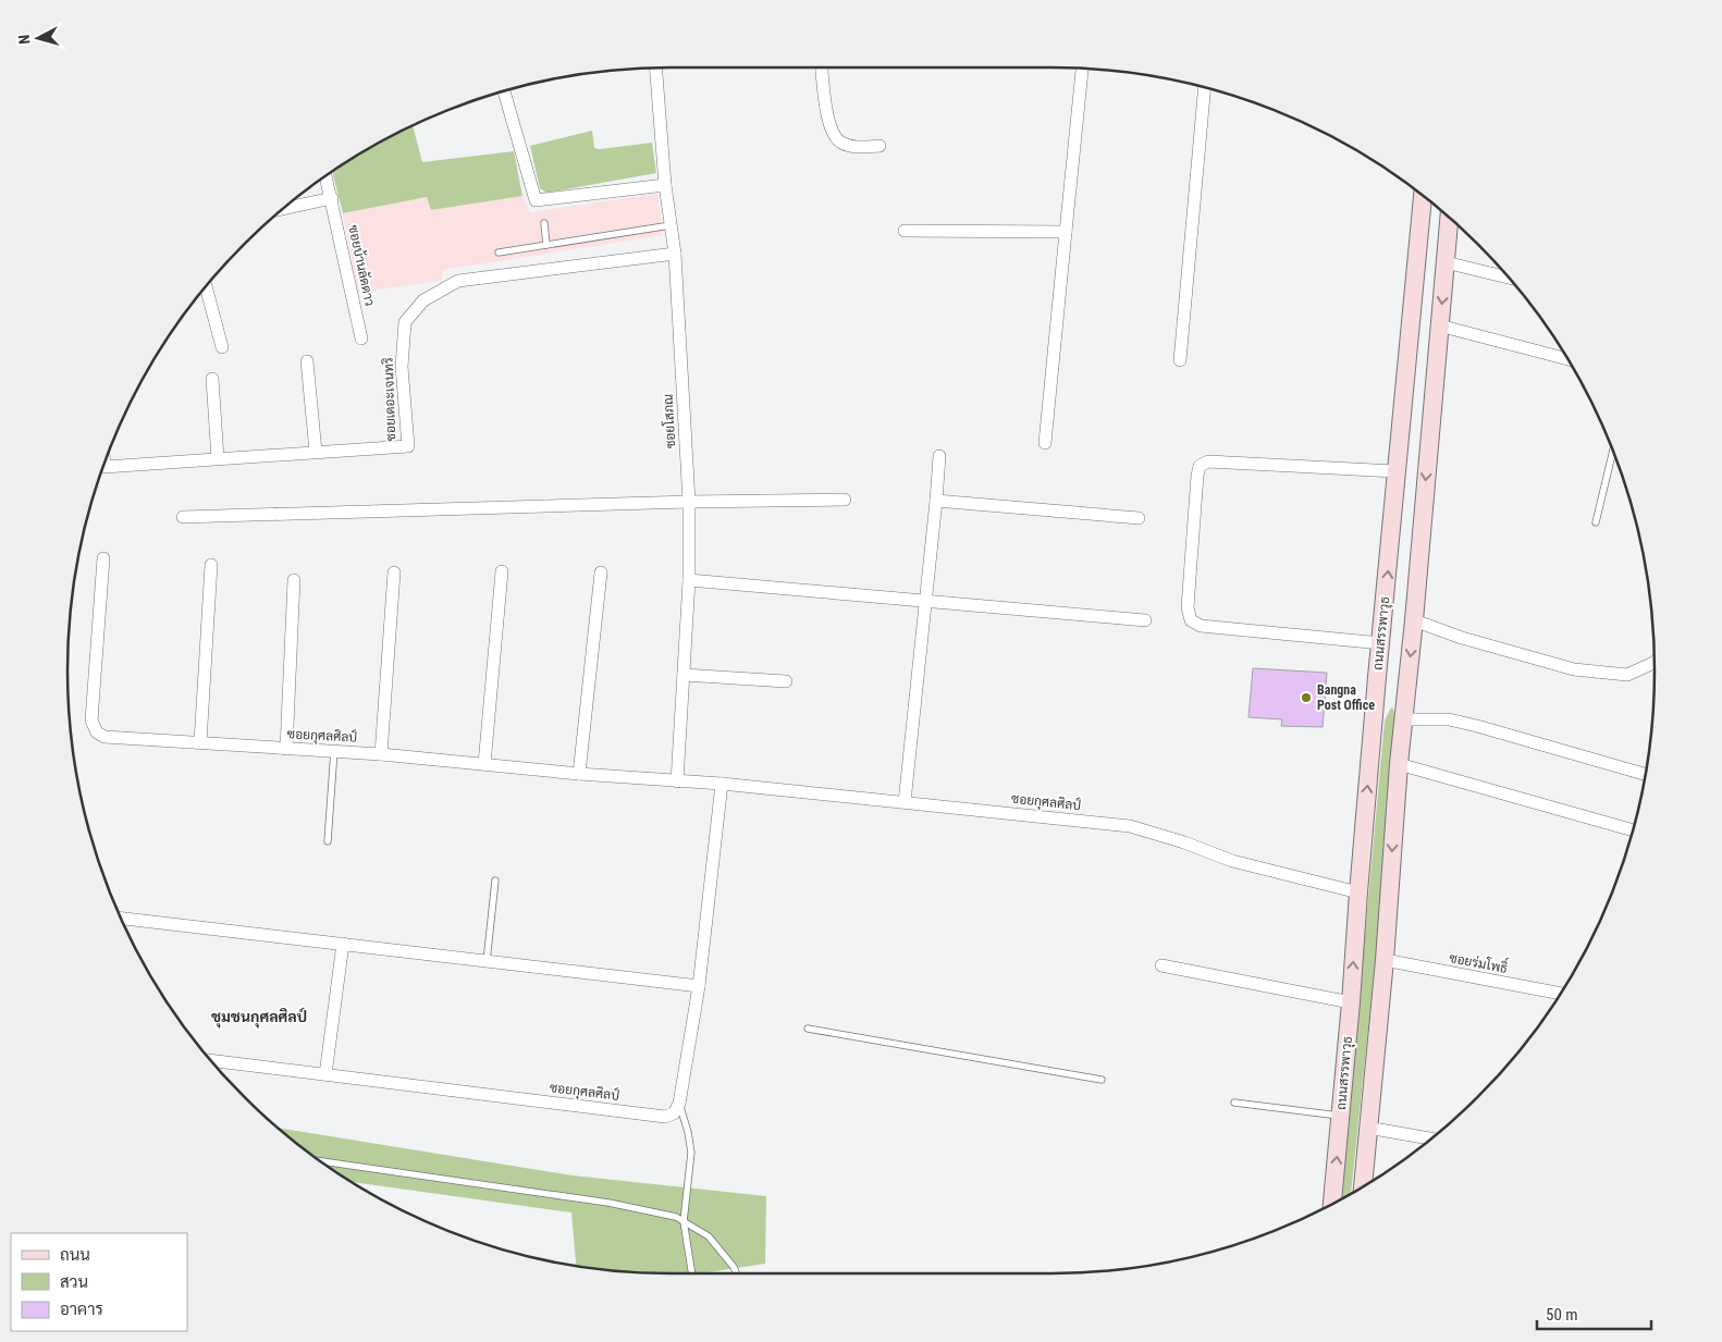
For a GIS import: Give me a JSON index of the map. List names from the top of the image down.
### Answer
{
  "streets": {
    "main road": ["ถนนสรรพาวุธ"],
    "street": [
      "ซอยบ้านลัดดาว",
      "ซอยเดอะเจนทริ",
      "ซอยโสภณ",
      "ซอยกุศลศิลป์",
      "ซอยร่มโพธิ์"
    ]
  },
  "crossings": [
    ["ซอยเดอะเจนทริ", "ซอยโสภณ"],
    ["ซอยโสภณ", "ซอยกุศลศิลป์"],
    ["ถนนสรรพาวุธ", "ซอยกุศลศิลป์"],
    ["ถนนสรรพาวุธ", "ซอยร่มโพธิ์"]
  ],
  "districts": ["ชุมชนกุศลศิลป์"],
  "places": ["Bangna Post Office"],
  "legend": ["ถนน", "สวน", "อาคาร"],
  "scale_bar": "50 m",
  "north": "left"
}
